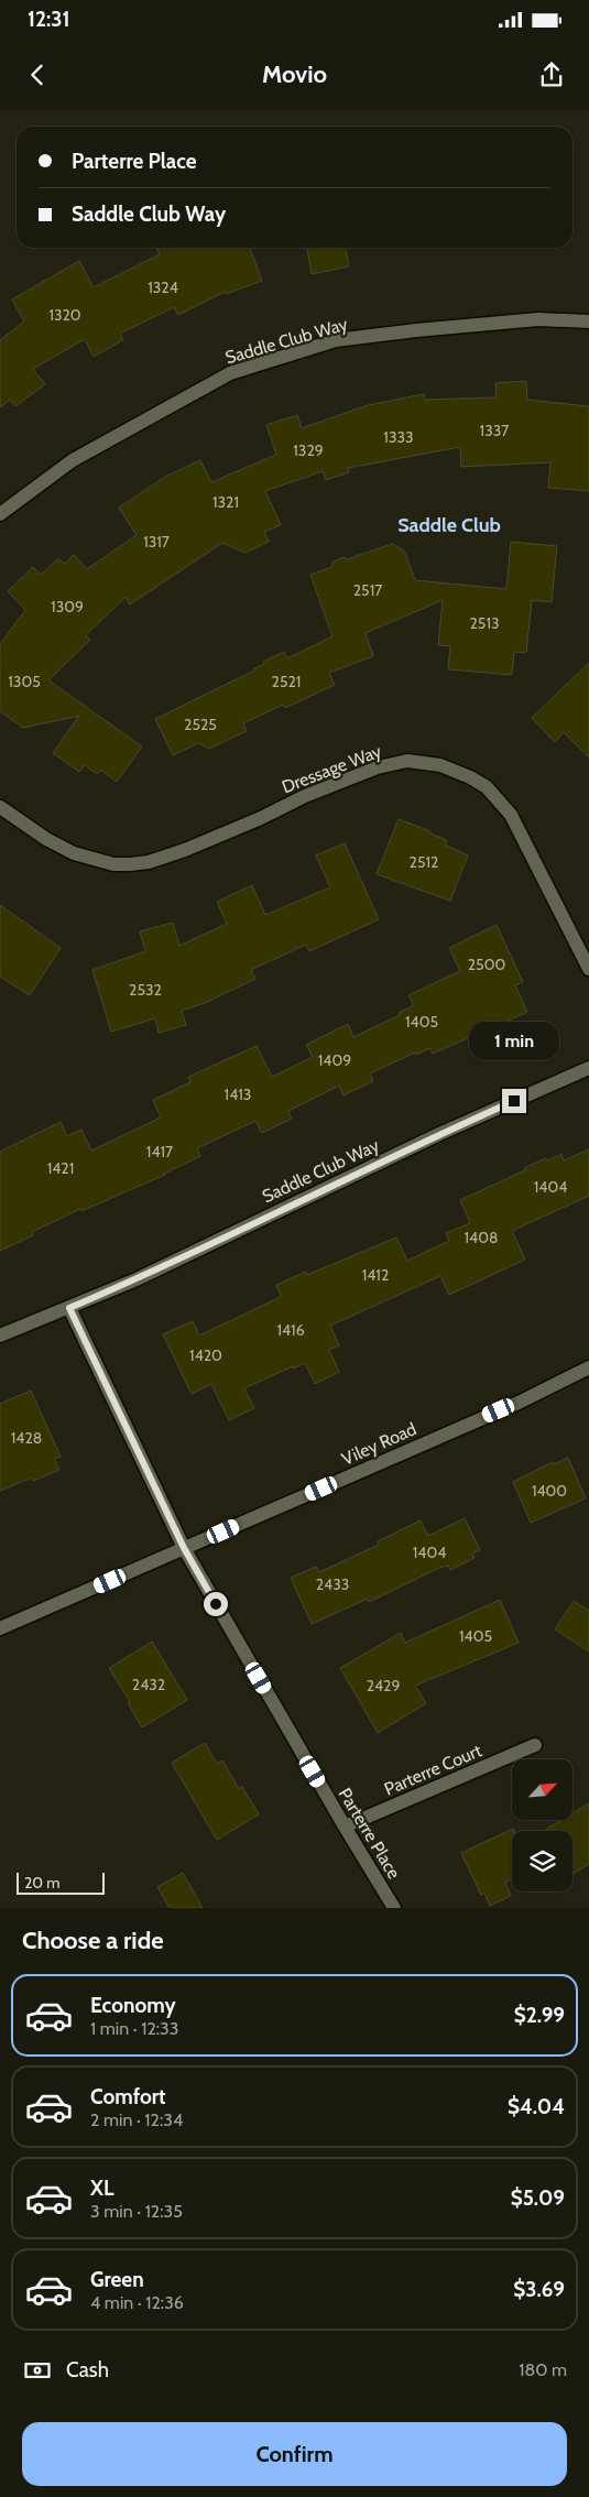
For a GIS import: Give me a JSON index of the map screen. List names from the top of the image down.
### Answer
{
  "streets": {
    "street": [
      "Saddle Club Way",
      "Dressage Way",
      "Viley Road",
      "Parterre Court",
      "Parterre Place"
    ]
  },
  "crossings": [
    ["Viley Road", "Parterre Place"],
    ["Parterre Court", "Parterre Place"]
  ],
  "districts": ["Saddle Club"],
  "house_numbers": [
    "1324",
    "1320",
    "1337",
    "1333",
    "1329",
    "1321",
    "1317",
    "2517",
    "1309",
    "2513",
    "1305",
    "2521",
    "2525",
    "2512",
    "2500",
    "2532",
    "1405",
    "1409",
    "1413",
    "1417",
    "1421",
    "1404",
    "1408",
    "1412",
    "1416",
    "1420",
    "1428",
    "1400",
    "1404",
    "2433",
    "1405",
    "2432",
    "2429"
  ],
  "scale_bar": "20 m",
  "north": "top right",
  "page": {
    "status": "12:31",
    "header": "Movio",
    "banner": ["Parterre Place", "Saddle Club Way"],
    "bubble": "1 min",
    "scale": "20 m",
    "heading": "Choose a ride",
    "list": [
      {
        "name": "Economy",
        "note": "1 min · 12:33",
        "value": "$2.99"
      },
      {
        "name": "Comfort",
        "note": "2 min · 12:34",
        "value": "$4.04"
      },
      {
        "name": "XL",
        "note": "3 min · 12:35",
        "value": "$5.09"
      },
      {
        "name": "Green",
        "note": "4 min · 12:36",
        "value": "$3.69"
      }
    ],
    "pay": ["Cash", "180 m"],
    "buttons": "Confirm"
  }
}
